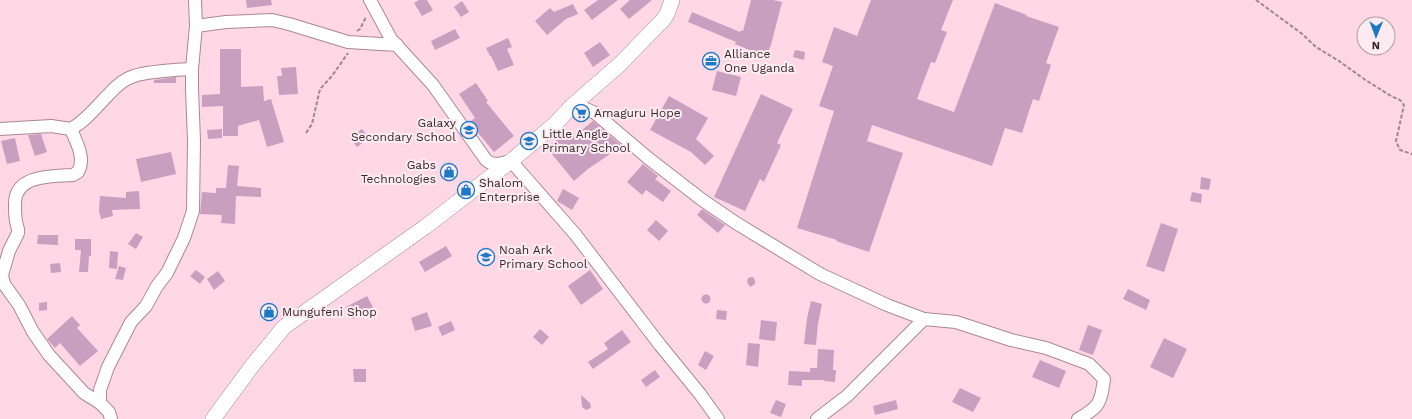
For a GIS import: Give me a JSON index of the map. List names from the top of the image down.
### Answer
{
  "places": {
    "office": ["Alliance One Uganda"],
    "supermarket": ["Amaguru Hope"],
    "school or university": ["Galaxy Secondary School", "Little Angle Primary School", "Noah Ark Primary School"],
    "shop": ["Gabs Technologies", "Shalom Enterprise", "Mungufeni Shop"]
  },
  "north": "bottom"
}
